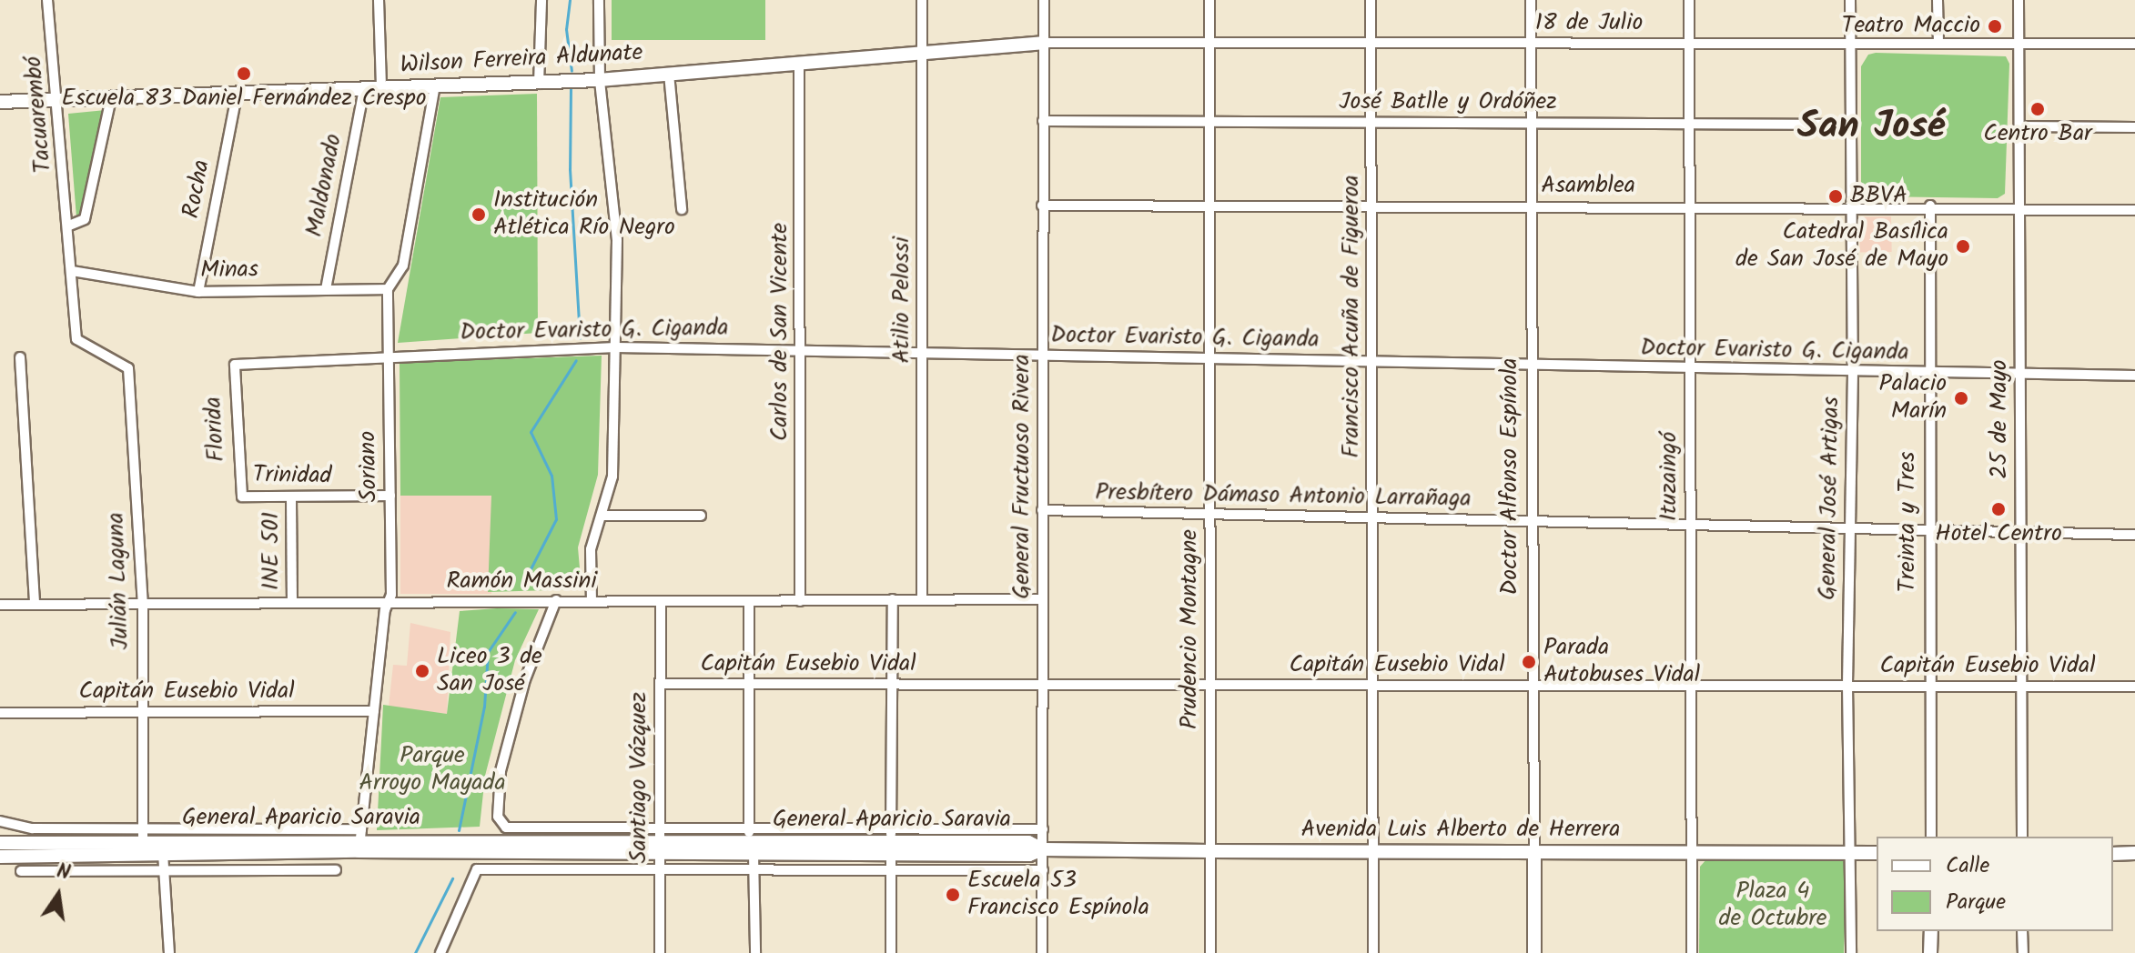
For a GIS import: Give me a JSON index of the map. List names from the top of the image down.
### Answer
{
  "streets": {
    "main road": [
      "Wilson Ferreira Aldunate",
      "Doctor Alfonso Espínola",
      "General Aparicio Saravia",
      "Avenida Luis Alberto de Herrera"
    ],
    "street": [
      "18 de Julio",
      "José Batlle y Ordóñez",
      "Tacuarembó",
      "Maldonado",
      "Asamblea",
      "Rocha",
      "Minas",
      "Atilio Pelossi",
      "Francisco Acuña de Figueroa",
      "Doctor Evaristo G. Ciganda",
      "Carlos de San Vicente",
      "25 de Mayo",
      "Florida",
      "Soriano",
      "Trinidad",
      "General Fructuoso Rivera",
      "Ituzaingó",
      "Presbítero Dámaso Antonio Larrañaga",
      "General José Artigas",
      "Treinta y Tres",
      "INE 501",
      "Julián Laguna",
      "Ramón Massini",
      "Prudencio Montagne",
      "Capitán Eusebio Vidal",
      "Santiago Vázquez"
    ]
  },
  "crossings": [
    ["18 de Julio", "Wilson Ferreira Aldunate"],
    ["18 de Julio", "Francisco Acuña de Figueroa"],
    ["18 de Julio", "25 de Mayo"],
    ["18 de Julio", "General Fructuoso Rivera"],
    ["18 de Julio", "Doctor Alfonso Espínola"],
    ["18 de Julio", "Ituzaingó"],
    ["18 de Julio", "General José Artigas"],
    ["18 de Julio", "Prudencio Montagne"],
    ["Wilson Ferreira Aldunate", "Tacuarembó"],
    ["Wilson Ferreira Aldunate", "Maldonado"],
    ["Wilson Ferreira Aldunate", "Rocha"],
    ["Wilson Ferreira Aldunate", "Atilio Pelossi"],
    ["Wilson Ferreira Aldunate", "Carlos de San Vicente"],
    ["Wilson Ferreira Aldunate", "Soriano"],
    ["Wilson Ferreira Aldunate", "General Fructuoso Rivera"],
    ["José Batlle y Ordóñez", "Francisco Acuña de Figueroa"],
    ["José Batlle y Ordóñez", "General Fructuoso Rivera"],
    ["José Batlle y Ordóñez", "Doctor Alfonso Espínola"],
    ["José Batlle y Ordóñez", "Ituzaingó"],
    ["José Batlle y Ordóñez", "General José Artigas"],
    ["José Batlle y Ordóñez", "Prudencio Montagne"],
    ["Tacuarembó", "Minas"],
    ["Tacuarembó", "Julián Laguna"],
    ["Maldonado", "Minas"],
    ["Asamblea", "Francisco Acuña de Figueroa"],
    ["Asamblea", "25 de Mayo"],
    ["Asamblea", "General Fructuoso Rivera"],
    ["Asamblea", "Doctor Alfonso Espínola"],
    ["Asamblea", "Ituzaingó"],
    ["Asamblea", "General José Artigas"],
    ["Asamblea", "Treinta y Tres"],
    ["Asamblea", "Prudencio Montagne"],
    ["Rocha", "Minas"],
    ["Minas", "Soriano"],
    ["Atilio Pelossi", "Doctor Evaristo G. Ciganda"],
    ["Atilio Pelossi", "Ramón Massini"],
    ["Francisco Acuña de Figueroa", "Doctor Evaristo G. Ciganda"],
    ["Francisco Acuña de Figueroa", "Presbítero Dámaso Antonio Larrañaga"],
    ["Francisco Acuña de Figueroa", "Capitán Eusebio Vidal"],
    ["Francisco Acuña de Figueroa", "Avenida Luis Alberto de Herrera"],
    ["Doctor Evaristo G. Ciganda", "Carlos de San Vicente"],
    ["Doctor Evaristo G. Ciganda", "25 de Mayo"],
    ["Doctor Evaristo G. Ciganda", "Florida"],
    ["Doctor Evaristo G. Ciganda", "Soriano"],
    ["Doctor Evaristo G. Ciganda", "General Fructuoso Rivera"],
    ["Doctor Evaristo G. Ciganda", "Doctor Alfonso Espínola"],
    ["Doctor Evaristo G. Ciganda", "Ituzaingó"],
    ["Doctor Evaristo G. Ciganda", "General José Artigas"],
    ["Doctor Evaristo G. Ciganda", "Treinta y Tres"],
    ["Doctor Evaristo G. Ciganda", "Prudencio Montagne"],
    ["Carlos de San Vicente", "Ramón Massini"],
    ["25 de Mayo", "Presbítero Dámaso Antonio Larrañaga"],
    ["25 de Mayo", "Capitán Eusebio Vidal"],
    ["Florida", "Trinidad"],
    ["Soriano", "Trinidad"],
    ["Soriano", "Ramón Massini"],
    ["Soriano", "Capitán Eusebio Vidal"],
    ["Soriano", "General Aparicio Saravia"],
    ["Trinidad", "INE 501"],
    ["General Fructuoso Rivera", "Presbítero Dámaso Antonio Larrañaga"],
    ["General Fructuoso Rivera", "Ramón Massini"],
    ["General Fructuoso Rivera", "Capitán Eusebio Vidal"],
    ["General Fructuoso Rivera", "General Aparicio Saravia"],
    ["General Fructuoso Rivera", "Avenida Luis Alberto de Herrera"],
    ["Doctor Alfonso Espínola", "Presbítero Dámaso Antonio Larrañaga"],
    ["Doctor Alfonso Espínola", "Capitán Eusebio Vidal"],
    ["Doctor Alfonso Espínola", "Avenida Luis Alberto de Herrera"],
    ["Ituzaingó", "Presbítero Dámaso Antonio Larrañaga"],
    ["Ituzaingó", "Capitán Eusebio Vidal"],
    ["Ituzaingó", "Avenida Luis Alberto de Herrera"],
    ["Presbítero Dámaso Antonio Larrañaga", "General José Artigas"],
    ["Presbítero Dámaso Antonio Larrañaga", "Treinta y Tres"],
    ["Presbítero Dámaso Antonio Larrañaga", "Prudencio Montagne"],
    ["General José Artigas", "Capitán Eusebio Vidal"],
    ["General José Artigas", "Avenida Luis Alberto de Herrera"],
    ["Treinta y Tres", "Capitán Eusebio Vidal"],
    ["INE 501", "Ramón Massini"],
    ["Julián Laguna", "Ramón Massini"],
    ["Julián Laguna", "Capitán Eusebio Vidal"],
    ["Julián Laguna", "General Aparicio Saravia"],
    ["Ramón Massini", "Santiago Vázquez"],
    ["Ramón Massini", "General Aparicio Saravia"],
    ["Prudencio Montagne", "Capitán Eusebio Vidal"],
    ["Prudencio Montagne", "Avenida Luis Alberto de Herrera"],
    ["Capitán Eusebio Vidal", "Santiago Vázquez"],
    ["Santiago Vázquez", "General Aparicio Saravia"],
    ["General Aparicio Saravia", "Avenida Luis Alberto de Herrera"]
  ],
  "districts": ["San José"],
  "parks": ["Parque Arroyo Mayada", "Plaza 4 de Octubre"],
  "places": [
    "Teatro Maccio",
    "Escuela 83 Daniel Fernández Crespo",
    "Centro Bar",
    "BBVA",
    "Institución Atlética Río Negro",
    "Catedral Basílica de San José de Mayo",
    "Palacio Marín",
    "Hotel Centro",
    "Parada Autobuses Vidal",
    "Liceo 3 de San José",
    "Escuela 53 Francisco Espínola"
  ],
  "legend": ["Calle", "Parque"],
  "north": "top"
}
